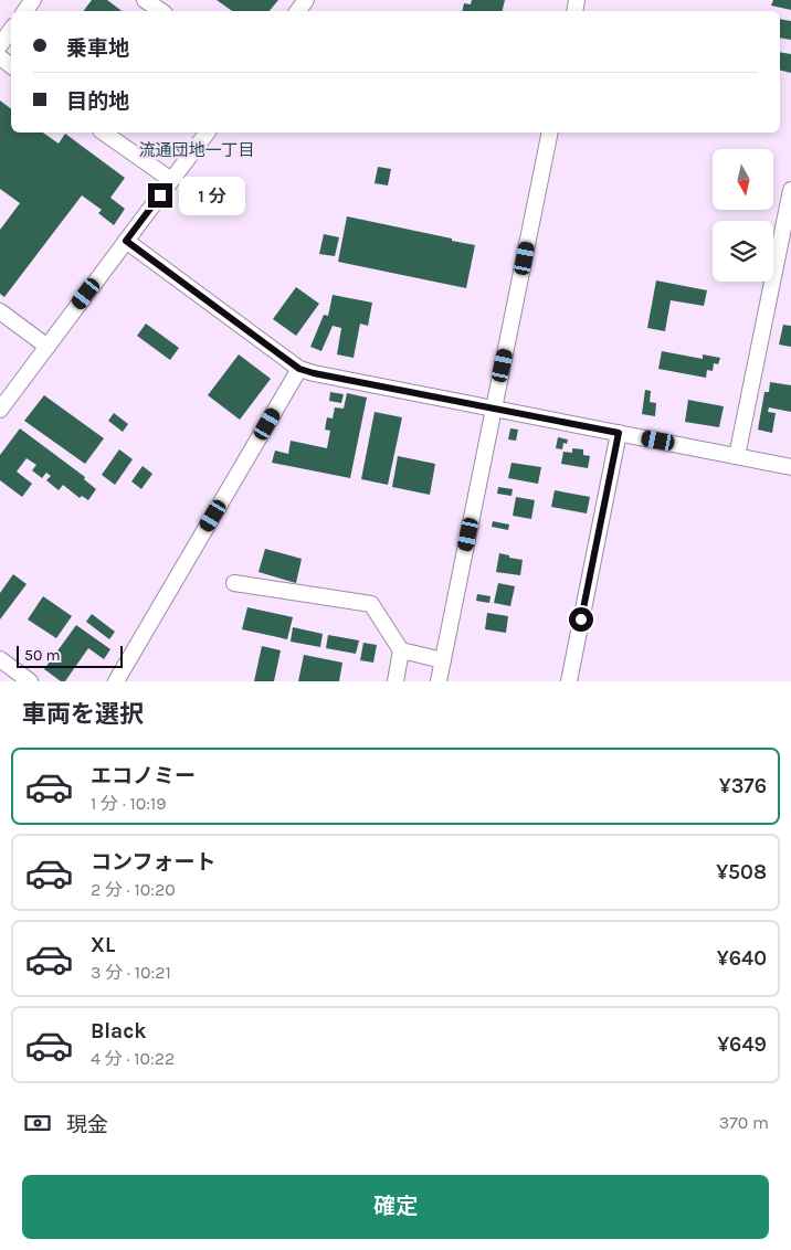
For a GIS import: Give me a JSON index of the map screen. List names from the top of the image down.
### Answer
{
  "districts": ["流通団地一丁目"],
  "scale_bar": "50 m",
  "north": "bottom",
  "page": {
    "banner": ["乗車地", "目的地"],
    "bubble": "1 分",
    "scale": "50 m",
    "heading": "車両を選択",
    "list": [
      {
        "name": "エコノミー",
        "note": "1 分 · 10:19",
        "value": "¥376"
      },
      {
        "name": "コンフォート",
        "note": "2 分 · 10:20",
        "value": "¥508"
      },
      {
        "name": "XL",
        "note": "3 分 · 10:21",
        "value": "¥640"
      },
      {
        "name": "Black",
        "note": "4 分 · 10:22",
        "value": "¥649"
      }
    ],
    "pay": ["現金", "370 m"],
    "buttons": "確定"
  }
}
